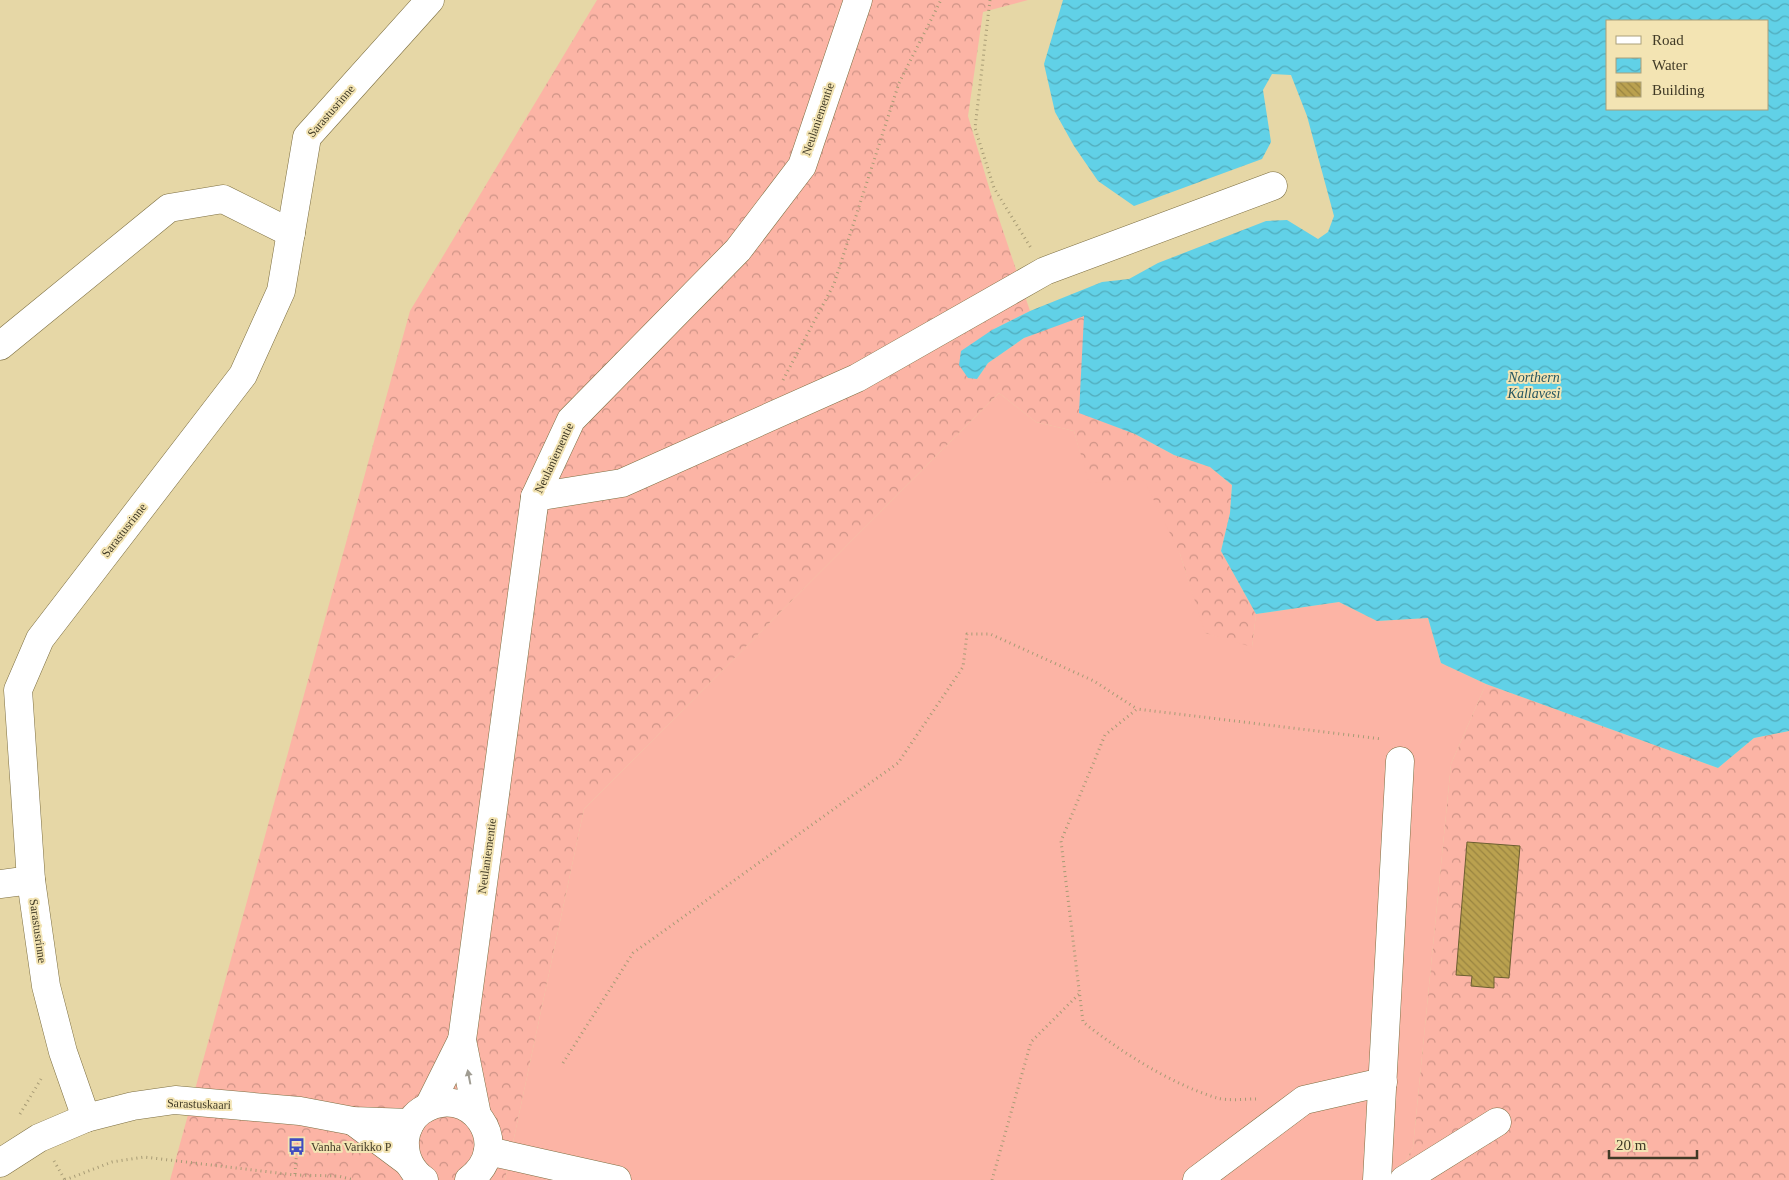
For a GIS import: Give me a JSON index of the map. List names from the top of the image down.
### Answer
{
  "streets": {
    "street": ["Sarastusrinne", "Neulaniementie", "Sarastuskaari"]
  },
  "crossings": [
    ["Sarastusrinne", "Sarastuskaari"],
    ["Neulaniementie", "Sarastuskaari"]
  ],
  "water": ["Northern Kallavesi"],
  "places": {
    "bus stop": ["Vanha Varikko P"]
  },
  "legend": ["Road", "Water", "Building"],
  "scale_bar": "20 m"
}
